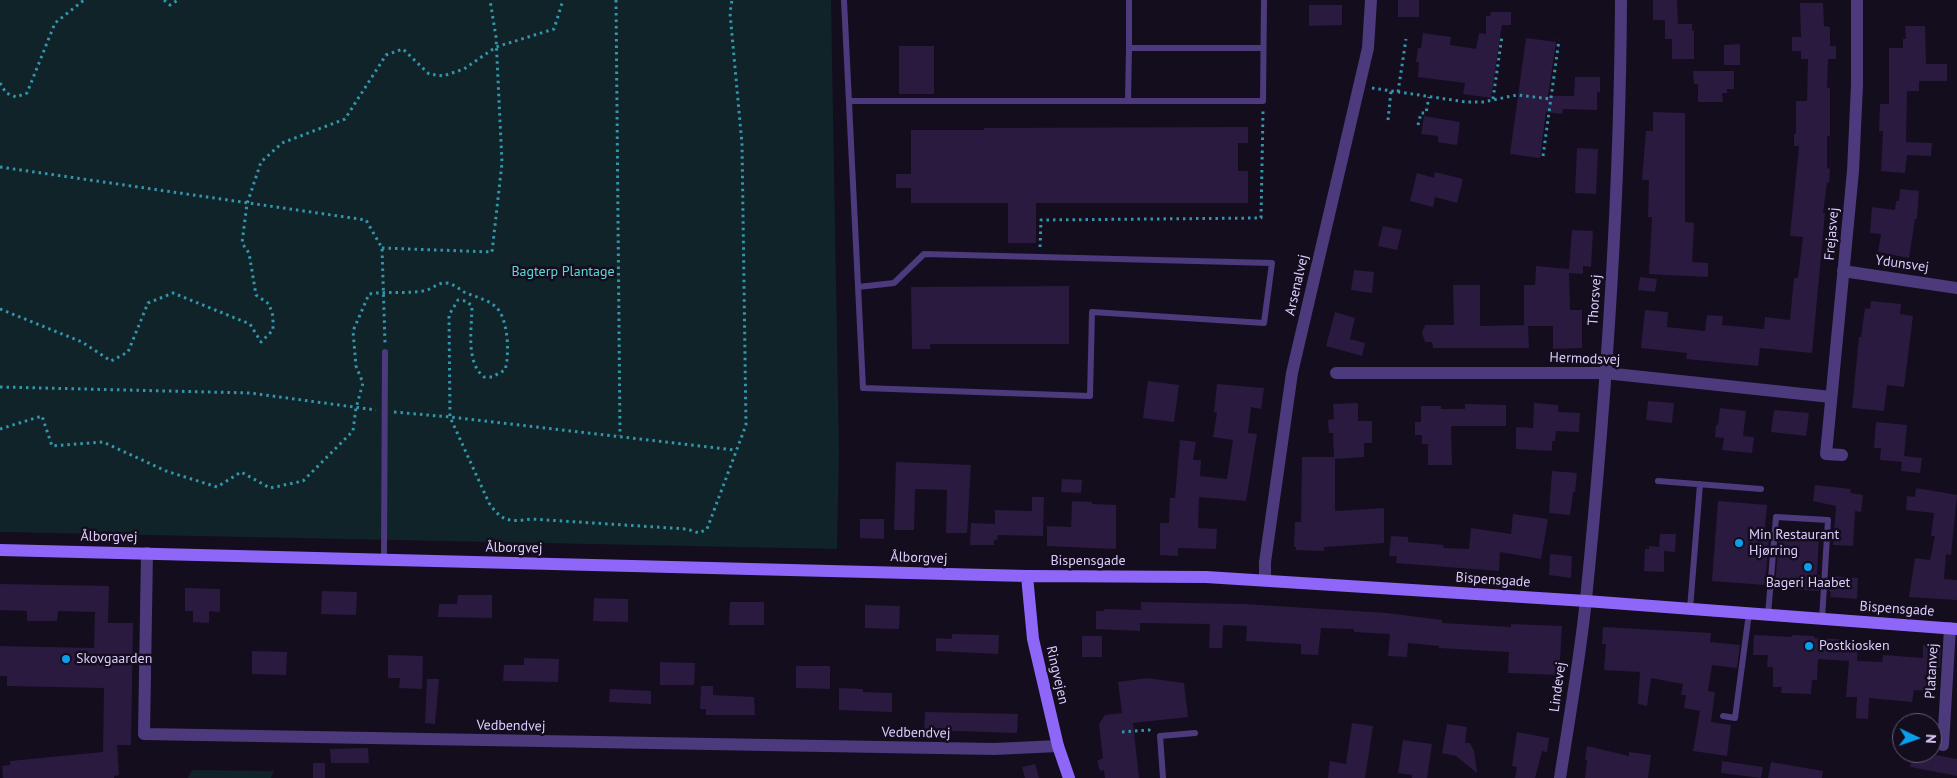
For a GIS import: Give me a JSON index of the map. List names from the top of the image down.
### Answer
{
  "streets": {
    "main road": ["Ålborgvej", "Bispensgade", "Ringvejen"],
    "street": [
      "Frejasvej",
      "Ydunsvej",
      "Arsenalvej",
      "Thorsvej",
      "Hermodsvej",
      "Platanvej",
      "Lindevej",
      "Vedbendvej"
    ]
  },
  "crossings": [
    ["Frejasvej", "Ydunsvej"],
    ["Frejasvej", "Hermodsvej"],
    ["Arsenalvej", "Bispensgade"],
    ["Thorsvej", "Hermodsvej"],
    ["Thorsvej", "Bispensgade"],
    ["Thorsvej", "Lindevej"],
    ["Ålborgvej", "Bispensgade"],
    ["Ålborgvej", "Ringvejen"],
    ["Ålborgvej", "Vedbendvej"],
    ["Bispensgade", "Platanvej"],
    ["Bispensgade", "Ringvejen"],
    ["Bispensgade", "Lindevej"],
    ["Ringvejen", "Vedbendvej"]
  ],
  "parks": ["Bagterp Plantage"],
  "places": [
    "Min Restaurant Hjørring",
    "Bageri Haabet",
    "Postkiosken",
    "Skovgaarden"
  ],
  "north": "right"
}
